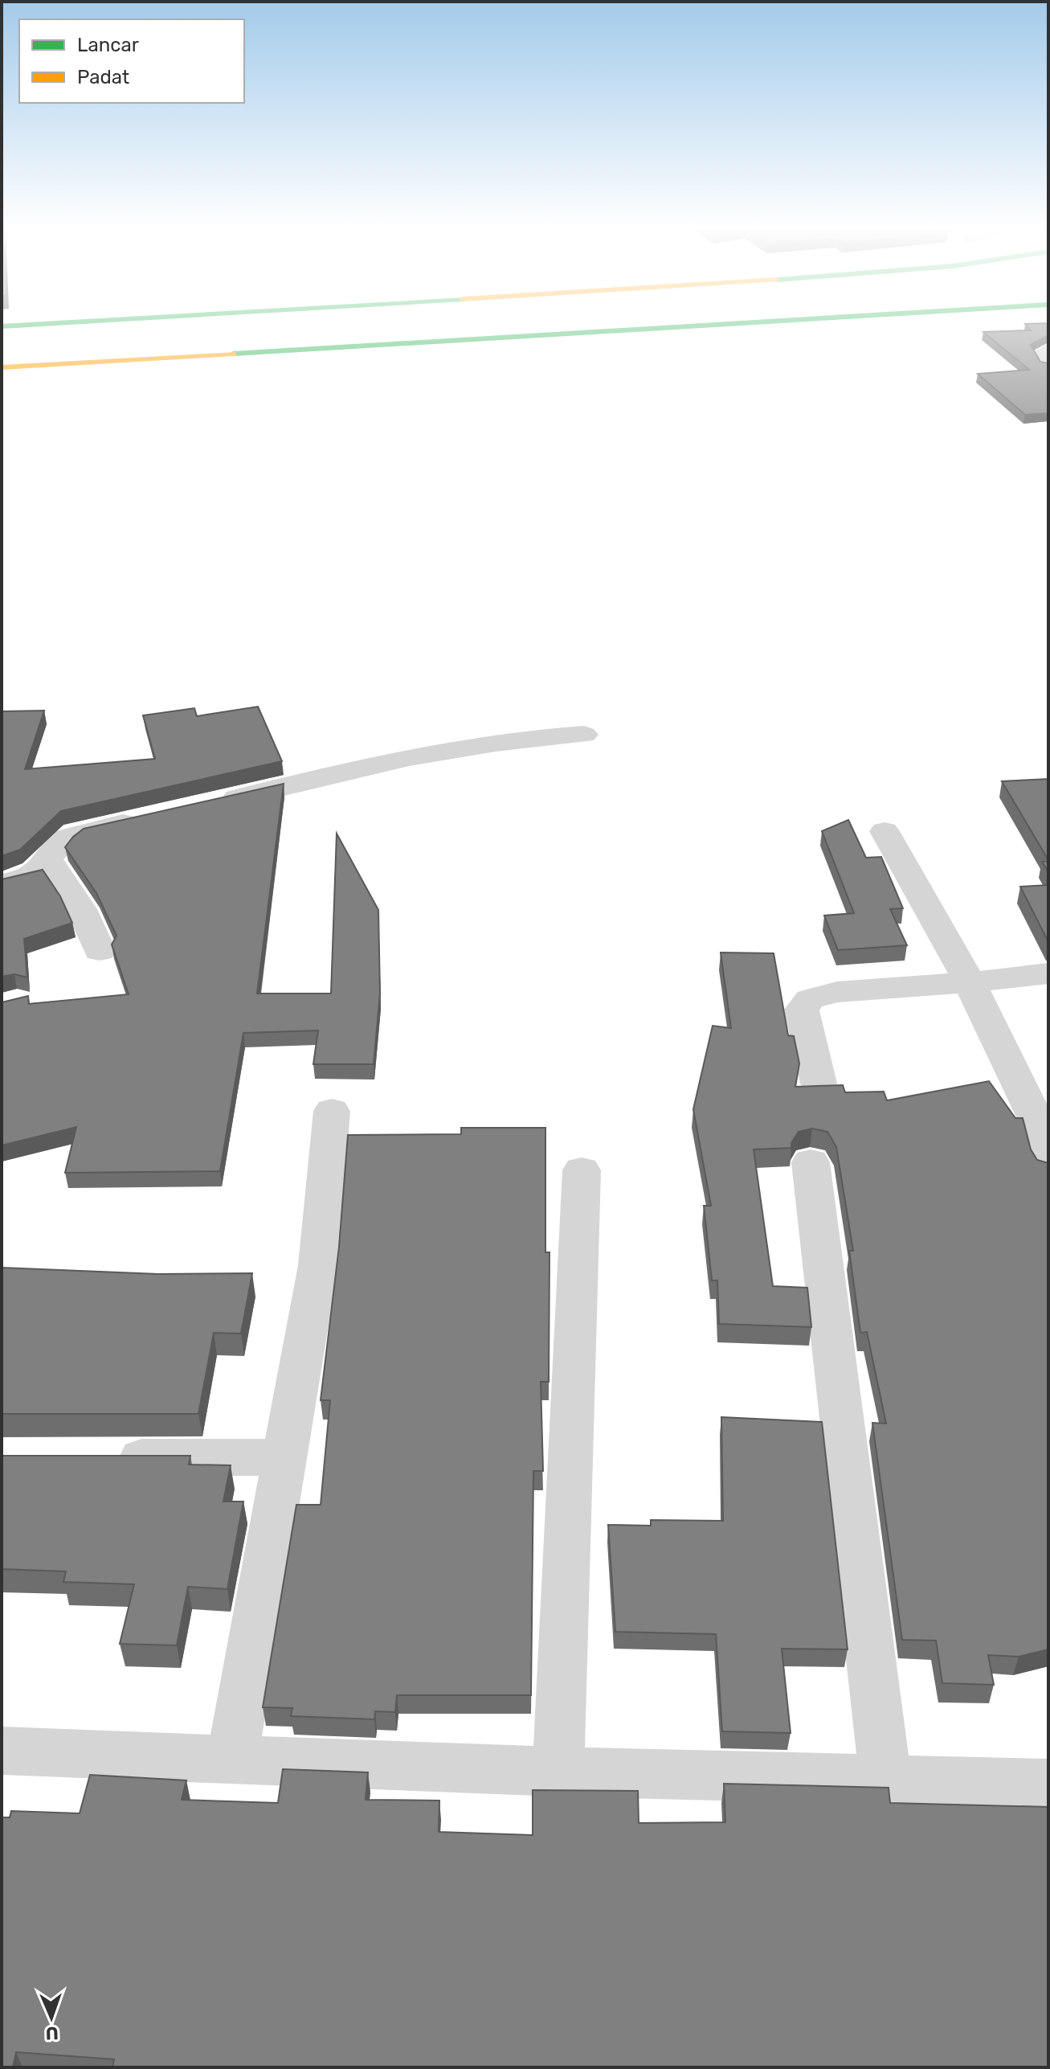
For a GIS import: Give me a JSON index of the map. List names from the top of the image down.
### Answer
{
  "legend": ["Lancar", "Padat"],
  "north": "bottom"
}
